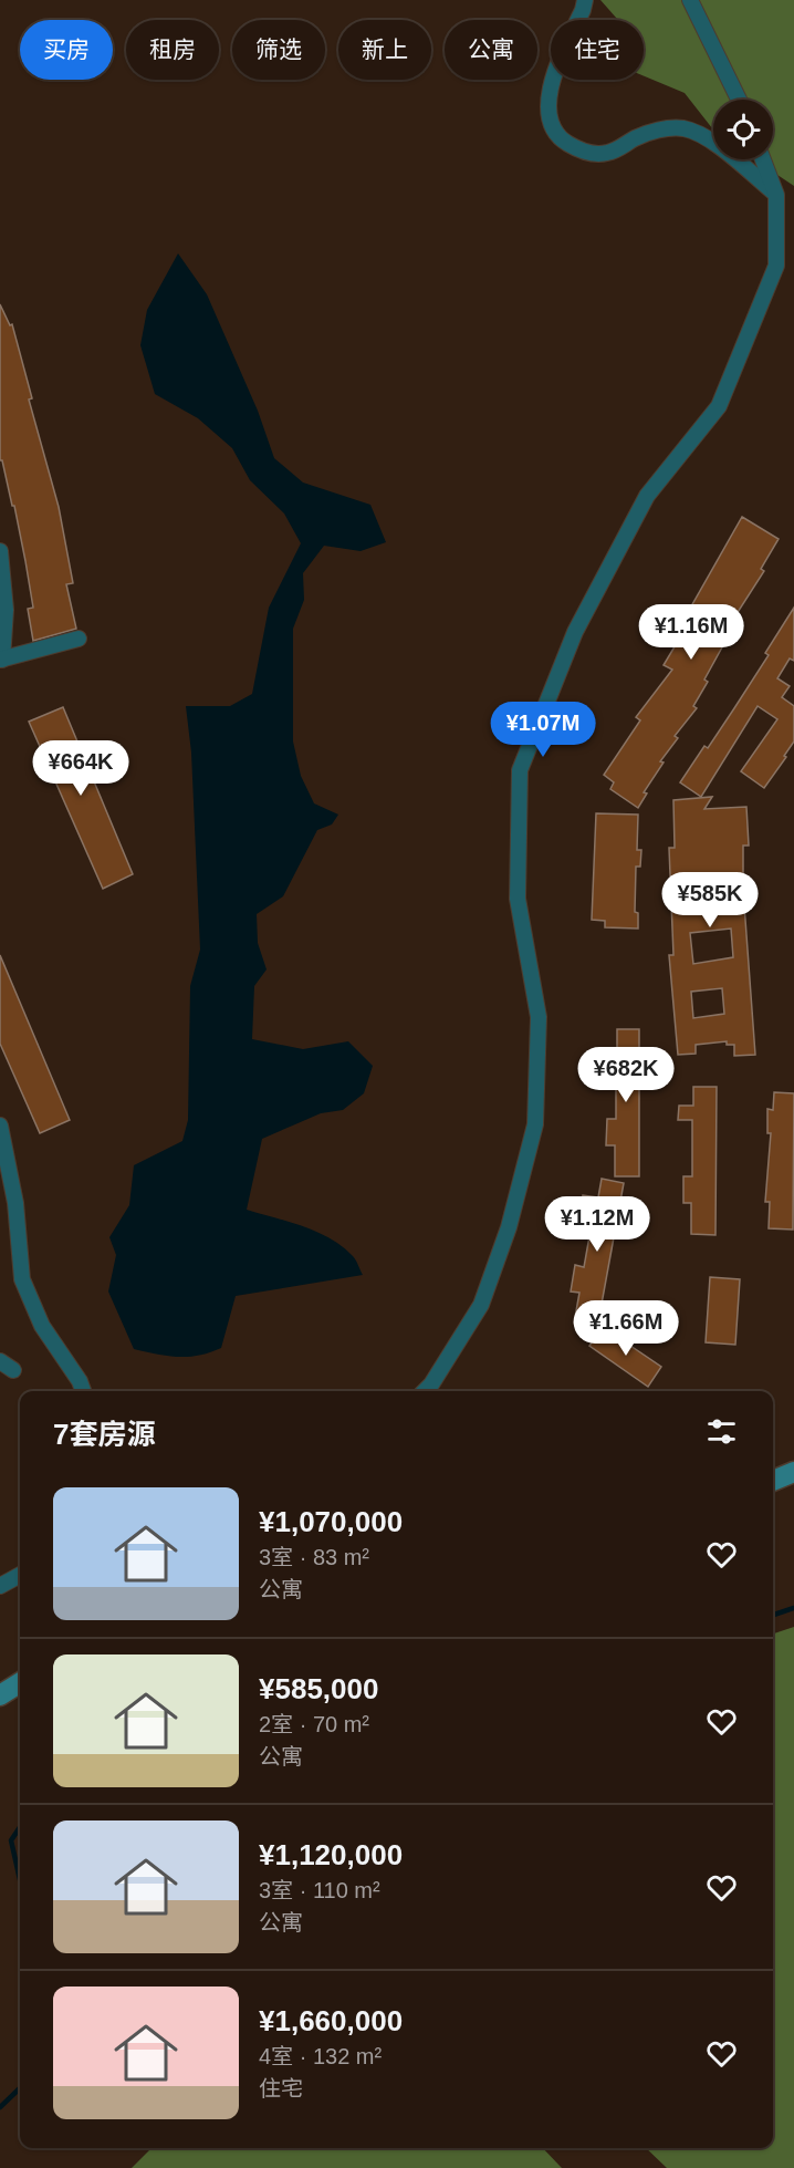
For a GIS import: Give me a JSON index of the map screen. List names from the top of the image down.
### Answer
{
  "page": {
    "chip": [
      "买房",
      "租房",
      "筛选",
      "新上",
      "公寓",
      "住宅"
    ],
    "price": [
      "¥1.16M",
      "¥1.07M",
      "¥664K",
      "¥585K",
      "¥682K",
      "¥1.12M",
      "¥1.66M"
    ],
    "heading": "7套房源",
    "list": [
      {
        "name": "¥1,070,000",
        "note": "3室 · 83 m² · 公寓"
      },
      {
        "name": "¥585,000",
        "note": "2室 · 70 m² · 公寓"
      },
      {
        "name": "¥1,120,000",
        "note": "3室 · 110 m² · 公寓"
      },
      {
        "name": "¥1,660,000",
        "note": "4室 · 132 m² · 住宅"
      }
    ]
  }
}
